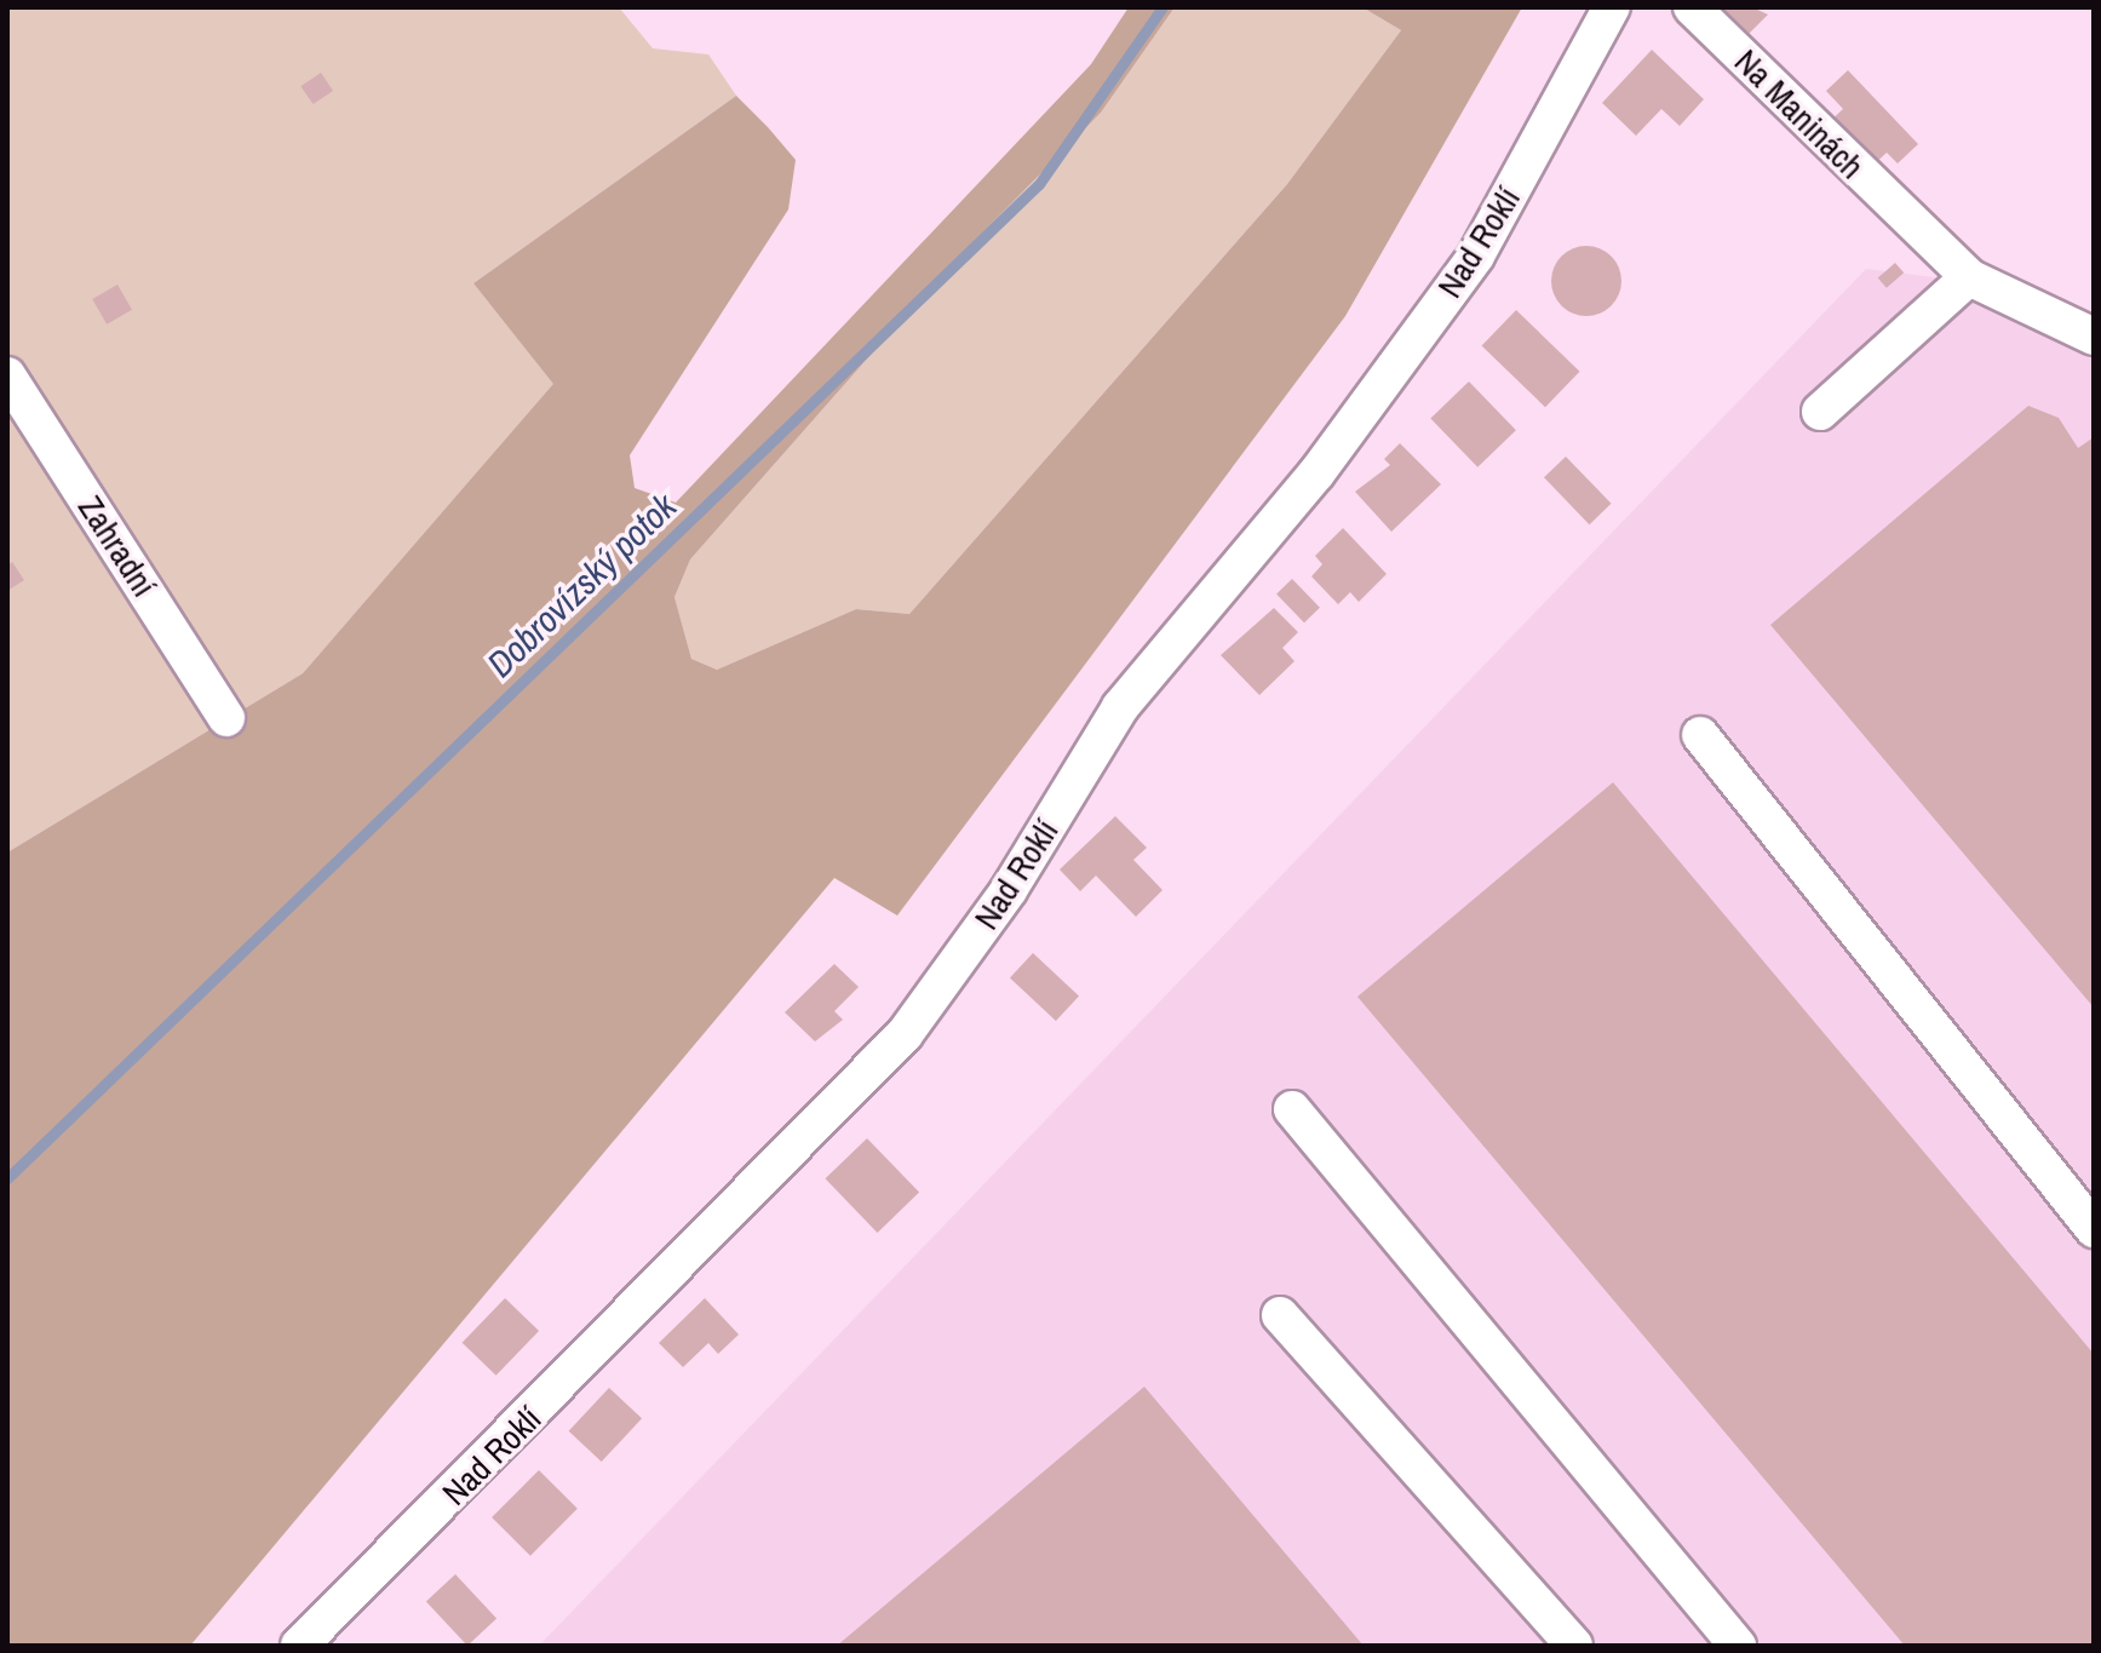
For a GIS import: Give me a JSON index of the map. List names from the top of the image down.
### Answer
{
  "streets": {
    "street": ["Na Maninách", "Nad Roklí", "Zahradní"]
  },
  "water": ["Dobrovízský potok"]
}
